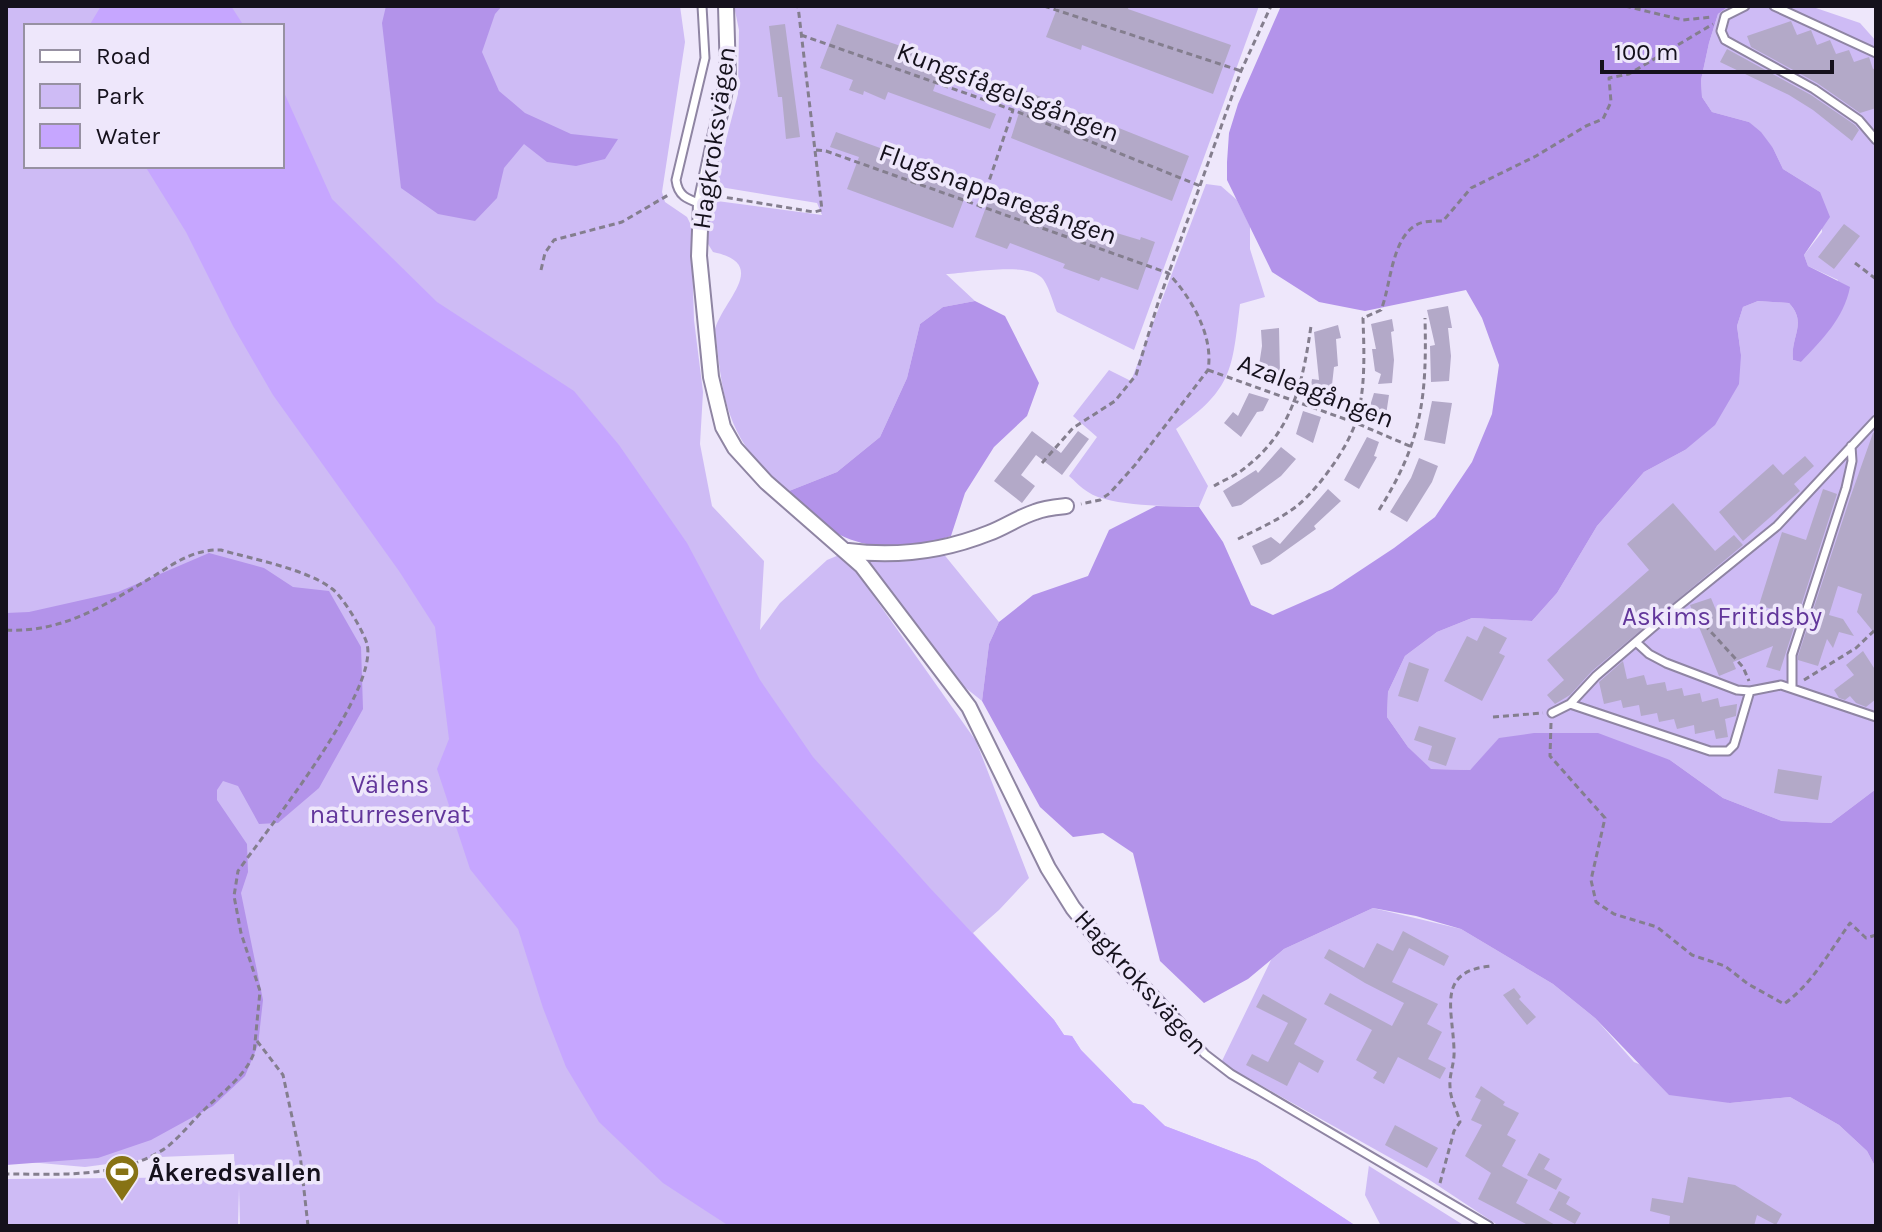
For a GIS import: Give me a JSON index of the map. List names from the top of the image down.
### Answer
{
  "streets": {
    "street": ["Hagkroksvägen"],
    "path": ["Kungsfågelsgången", "Flugsnapparegången", "Azaleagången"]
  },
  "parks": ["Askims Fritidsby", "Välens naturreservat"],
  "places": {
    "sports": ["Åkeredsvallen"]
  },
  "legend": ["Road", "Park", "Water"],
  "scale_bar": "100 m"
}
